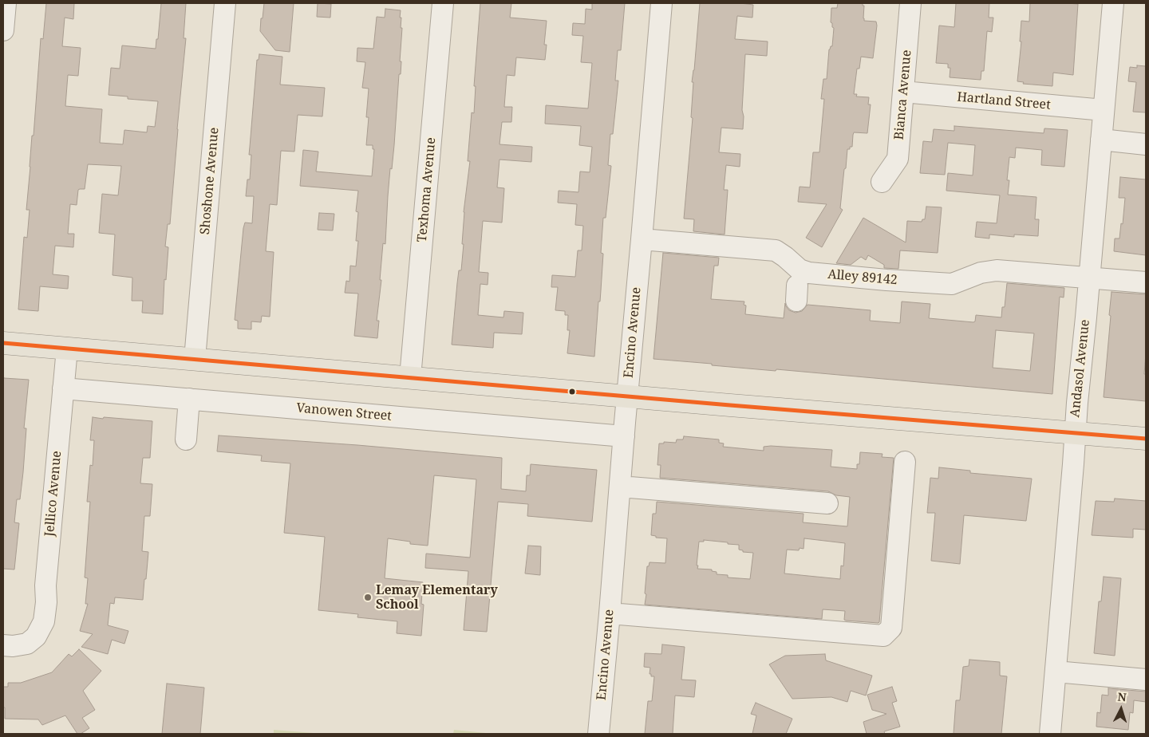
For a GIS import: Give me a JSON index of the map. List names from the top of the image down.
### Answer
{
  "streets": {
    "street": [
      "Bianca Avenue",
      "Hartland Street",
      "Shoshone Avenue",
      "Texhoma Avenue",
      "Alley 89142",
      "Encino Avenue",
      "Andasol Avenue",
      "Vanowen Street",
      "Jellico Avenue"
    ]
  },
  "crossings": [
    ["Bianca Avenue", "Hartland Street"],
    ["Hartland Street", "Andasol Avenue"],
    ["Alley 89142", "Encino Avenue"],
    ["Alley 89142", "Andasol Avenue"],
    ["Encino Avenue", "Vanowen Street"],
    ["Vanowen Street", "Jellico Avenue"]
  ],
  "places": ["Lemay Elementary School"],
  "north": "top"
}
